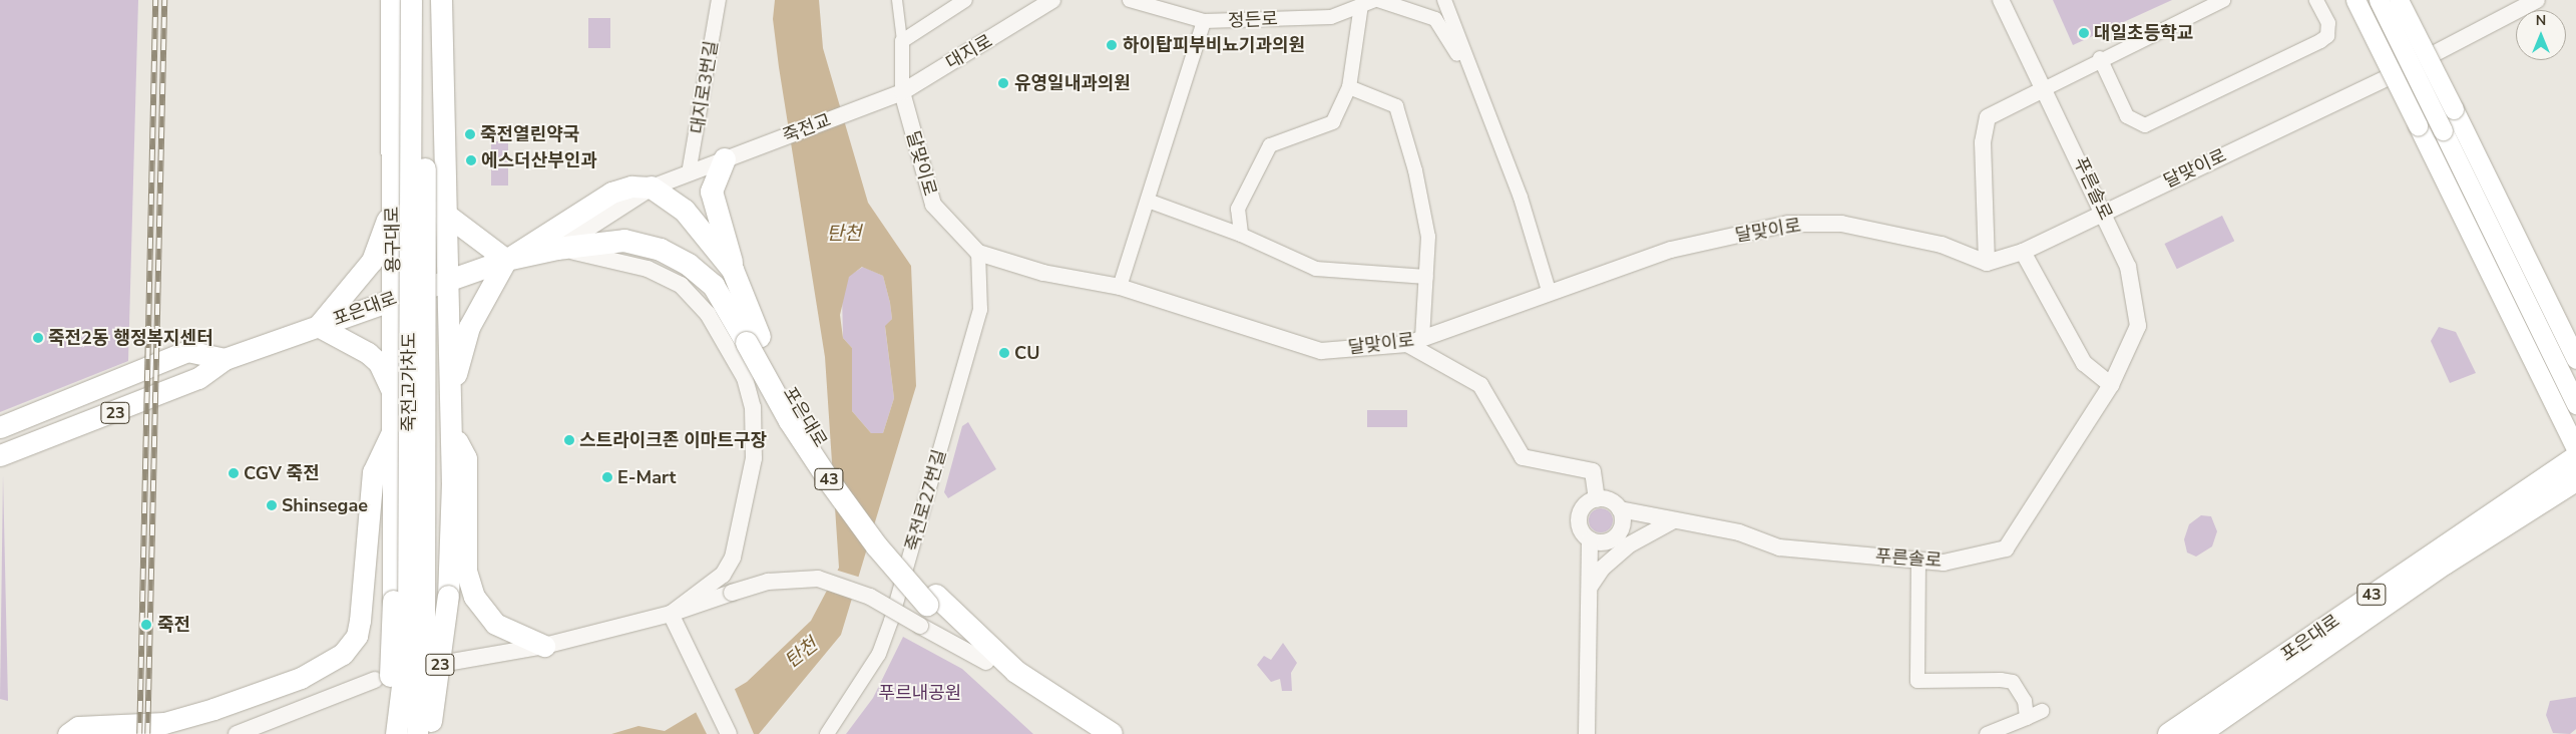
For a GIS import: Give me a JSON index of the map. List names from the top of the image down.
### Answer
{
  "streets": {
    "highway": ["포은대로", "43"],
    "main road": ["용구대로", "죽전고가차도", "23"],
    "street": [
      "정든로",
      "대지로",
      "대지로3번길",
      "죽전교",
      "달맞이로",
      "푸른솔로",
      "죽전로27번길"
    ]
  },
  "crossings": [
    ["대지로", "죽전교"],
    ["대지로", "달맞이로"],
    ["달맞이로", "푸른솔로"],
    ["달맞이로", "죽전로27번길"],
    ["용구대로", "포은대로"],
    ["포은대로", "23"]
  ],
  "water": ["탄천"],
  "parks": ["푸르내공원"],
  "places": [
    "대일초등학교",
    "하이탑피부비뇨기과의원",
    "유영일내과의원",
    "죽전열린약국",
    "에스더산부인과",
    "죽전2동 행정복지센터",
    "CU",
    "스트라이크존 이마트구장",
    "CGV 죽전",
    "E-Mart",
    "Shinsegae",
    "죽전"
  ],
  "north": "top"
}
